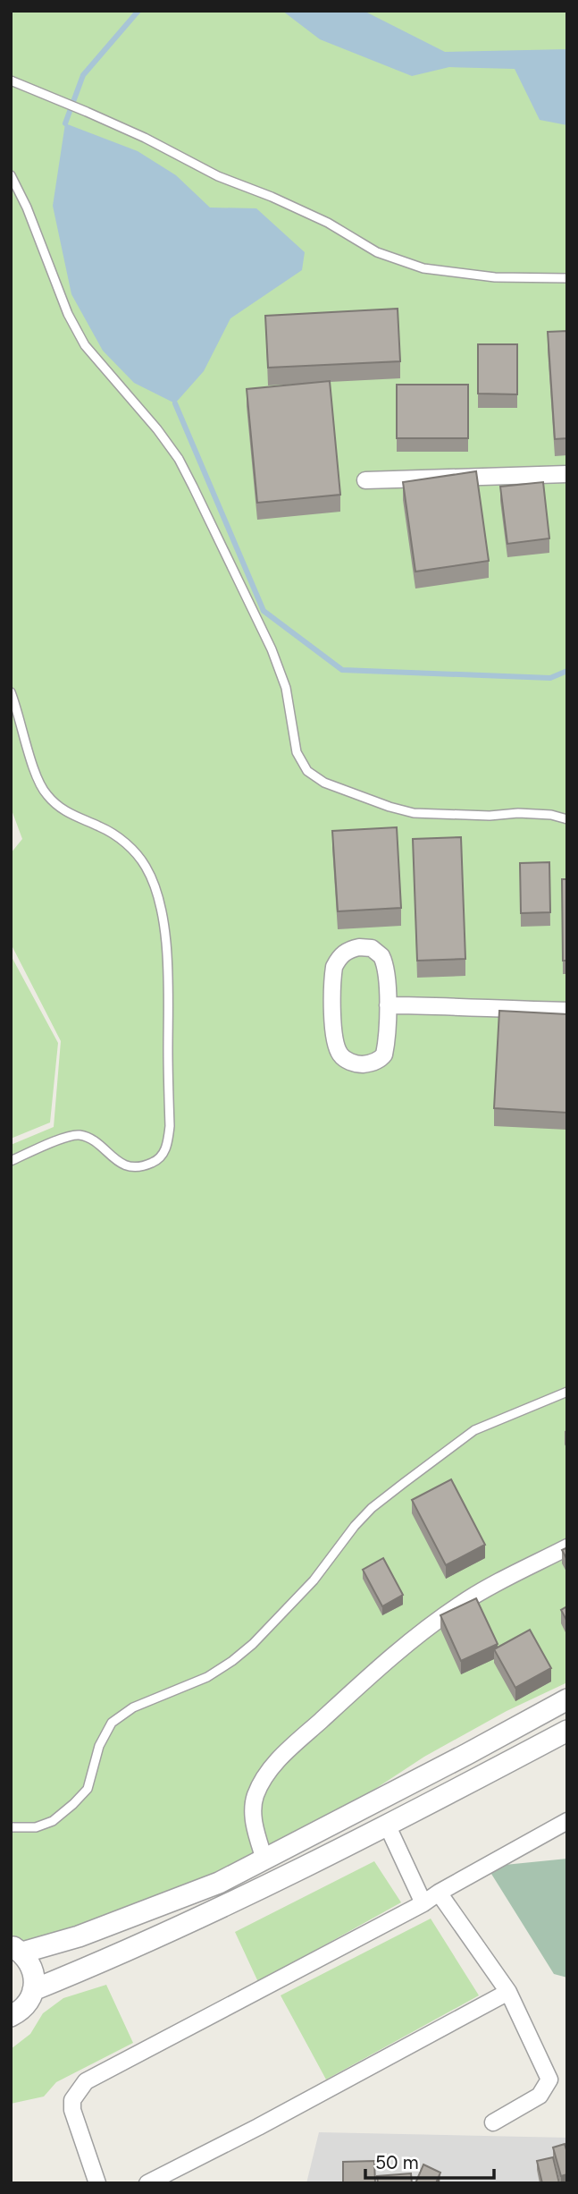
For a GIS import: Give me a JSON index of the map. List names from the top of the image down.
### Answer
{
  "scale_bar": "50 m"
}
